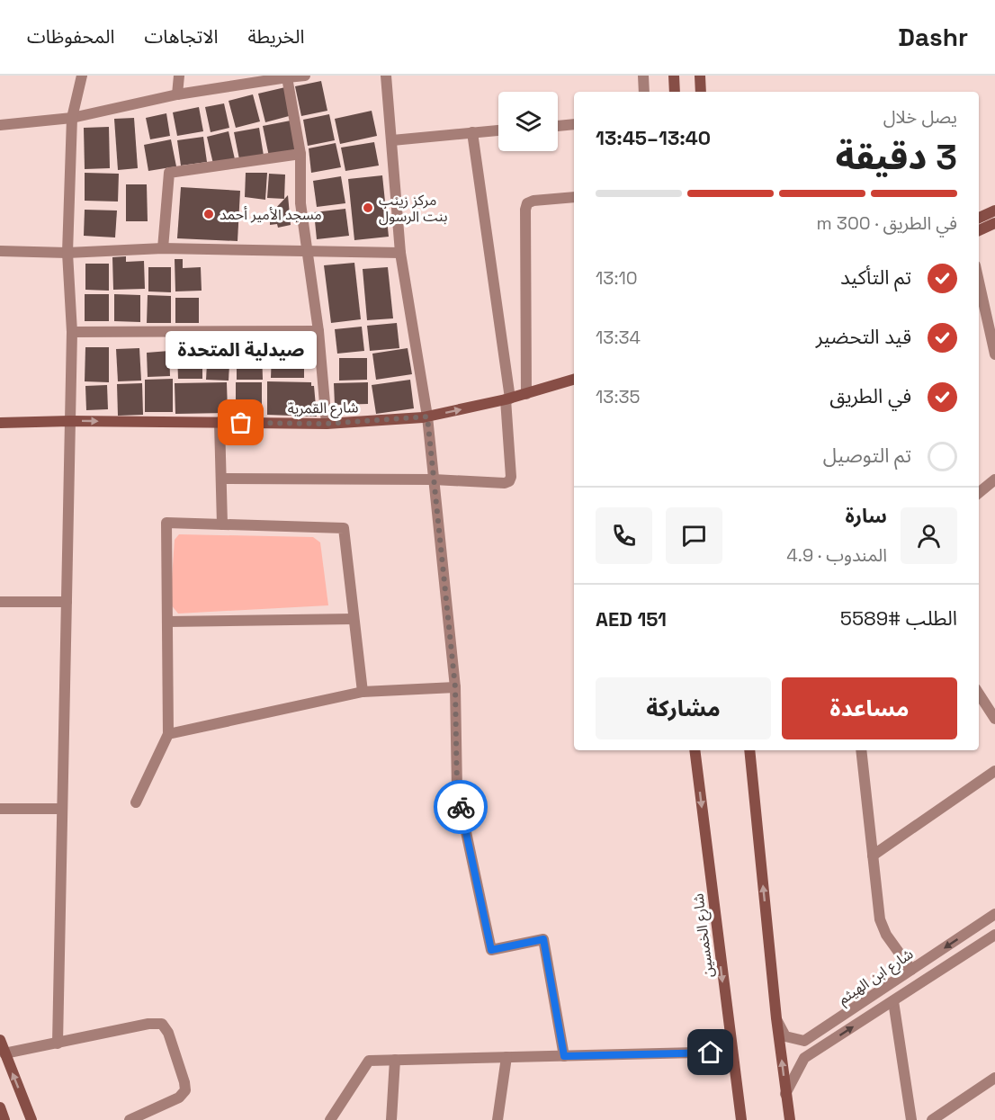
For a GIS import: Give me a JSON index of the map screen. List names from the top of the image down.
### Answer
{
  "streets": {
    "street": ["شارع القمرية", "شارع الخمسين", "شارع ابن الهيثم"]
  },
  "places": ["مركز زينب بنت الرسول", "مسجد الأمير أحمد", "صيدلية المتحدة"],
  "page": {
    "header": "Dashr",
    "nav": ["الخريطة", "الاتجاهات", "المحفوظات"],
    "heading": ["3 دقيقة", "يصل خلال", "13:40–13:45"],
    "panel": [
      "سارة",
      "المندوب · 4.9",
      "الطلب #5589",
      "AED 151"
    ],
    "bar": "في الطريق · 300 m",
    "list": [
      ["تم التأكيد", "13:10"],
      ["قيد التحضير", "13:34"],
      ["في الطريق", "13:35"],
      "تم التوصيل"
    ],
    "bubble": "صيدلية المتحدة",
    "buttons": ["مساعدة", "مشاركة"]
  }
}
